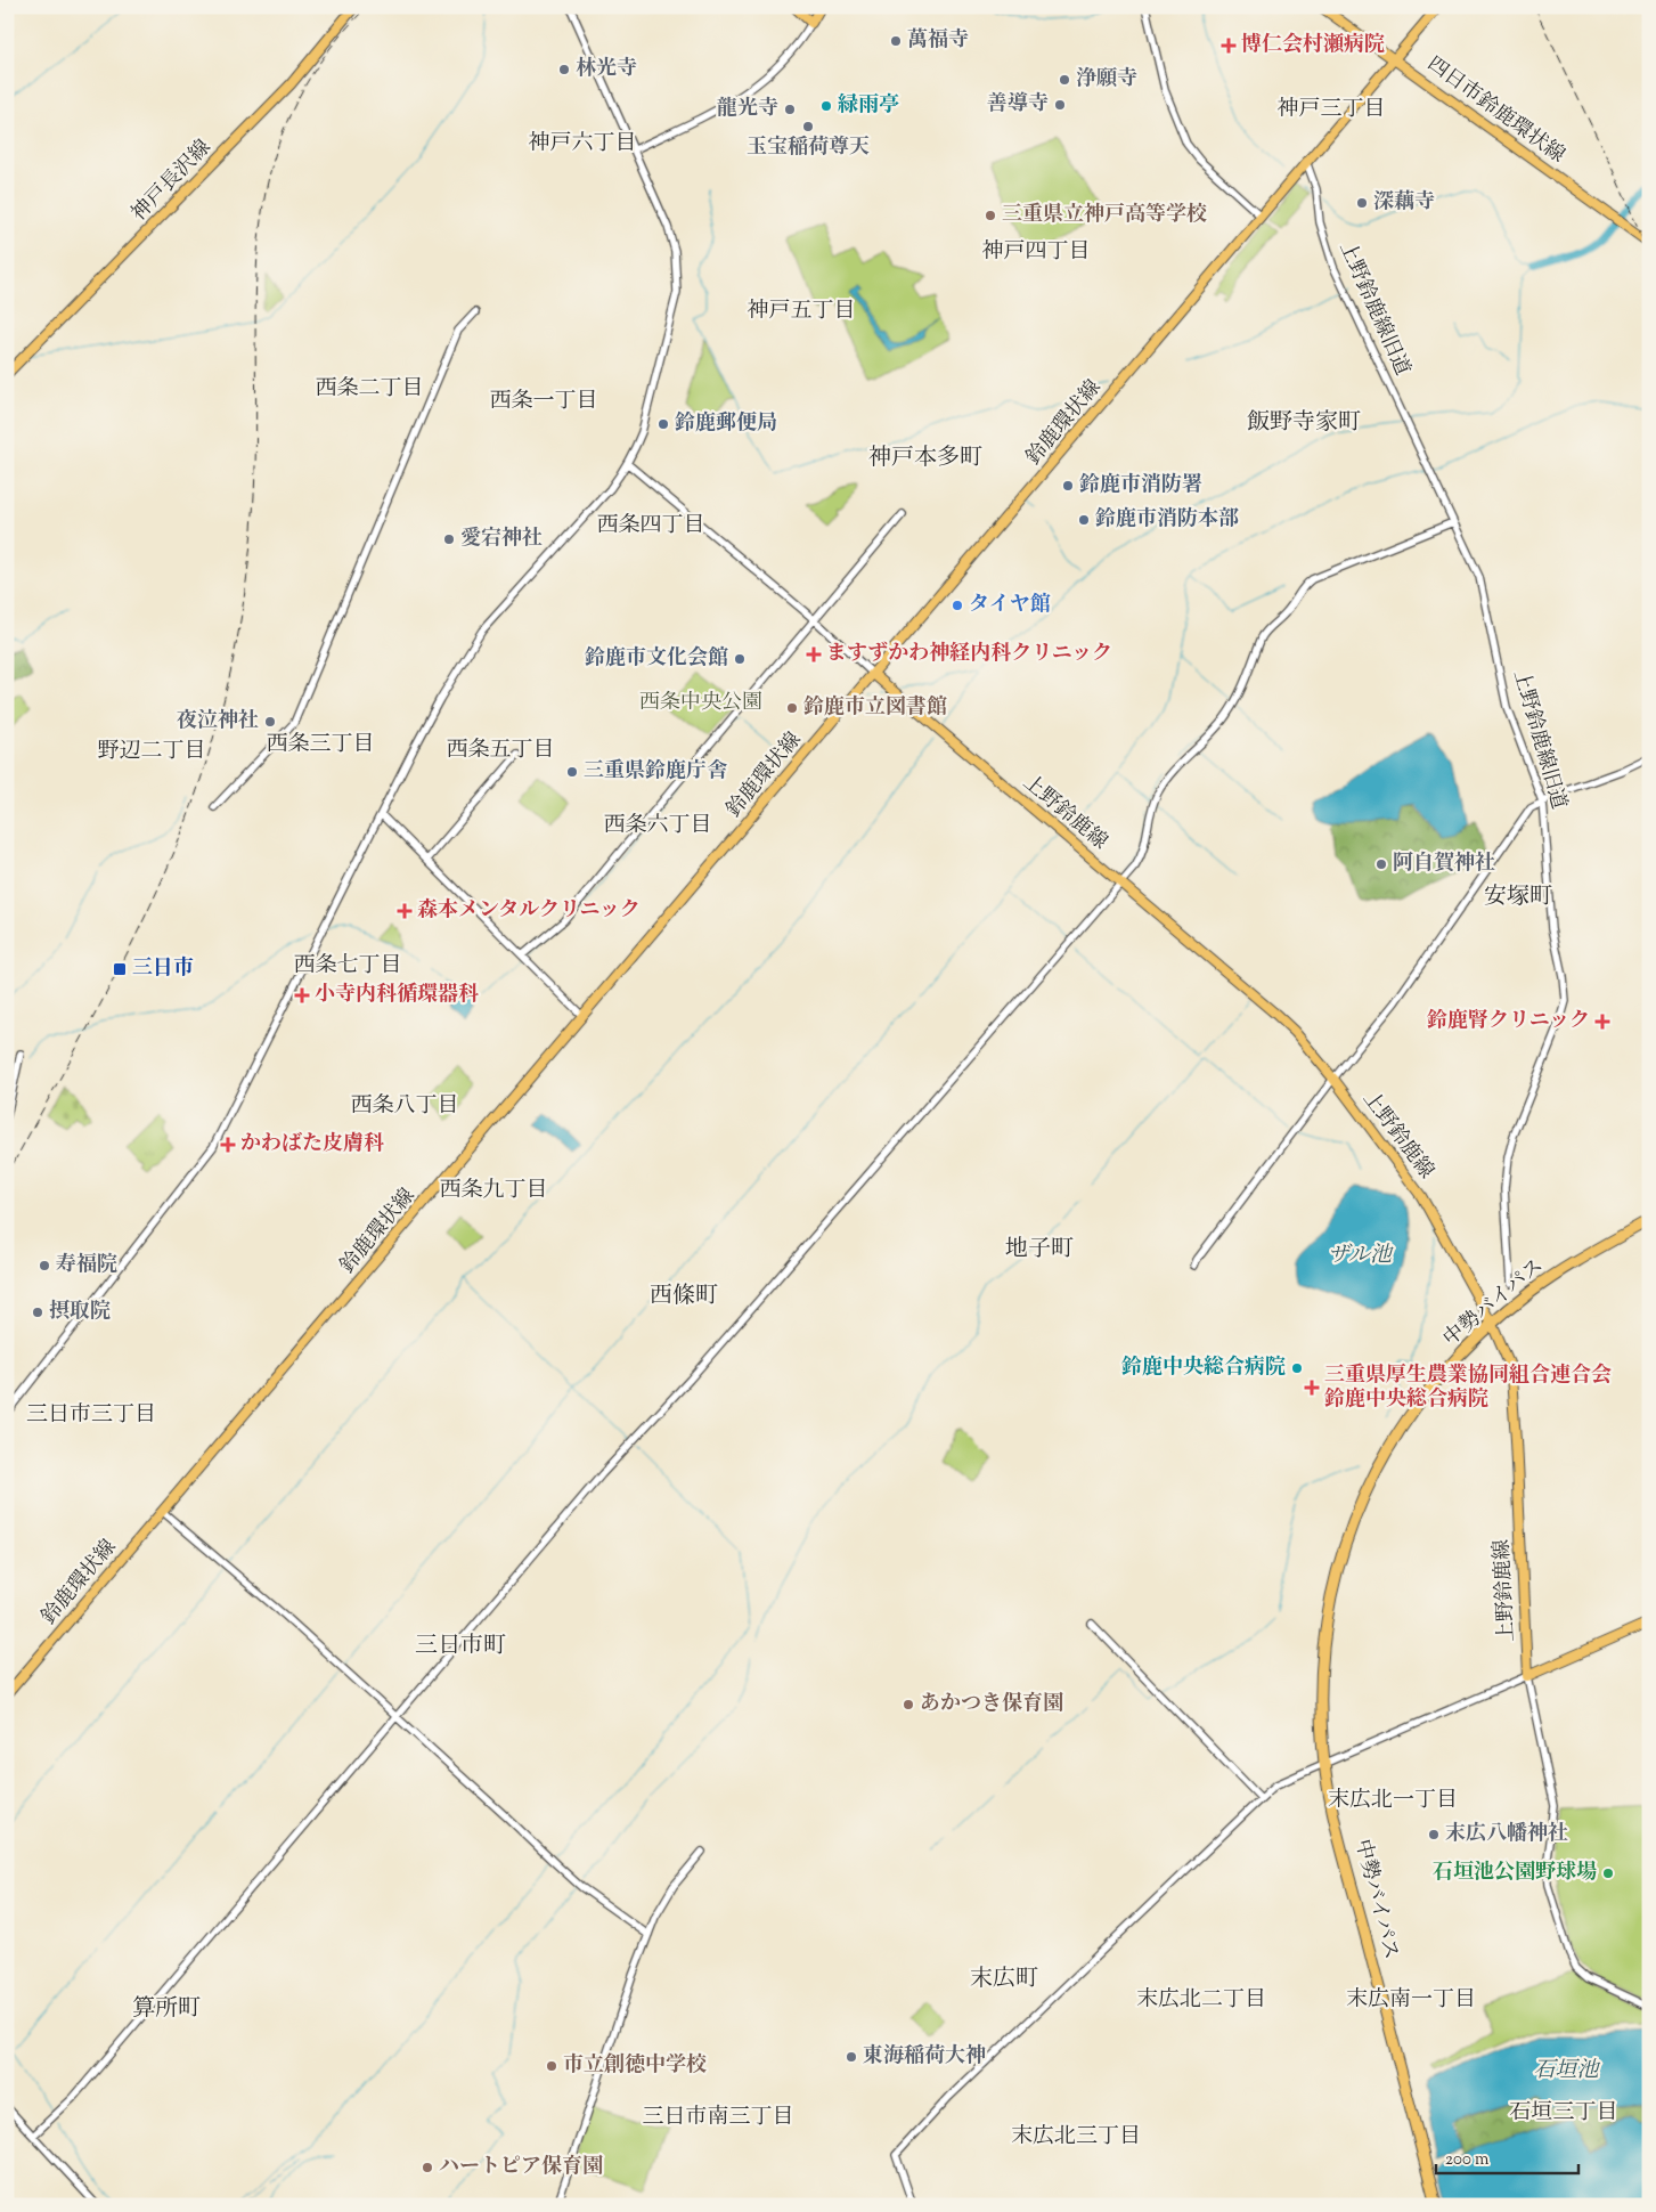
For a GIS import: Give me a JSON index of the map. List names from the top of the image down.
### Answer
{
  "streets": {
    "highway": ["中勢バイパス"],
    "main road": [
      "四日市鈴鹿環状線",
      "神戸長沢線",
      "鈴鹿環状線",
      "上野鈴鹿線"
    ],
    "street": ["上野鈴鹿線旧道"]
  },
  "crossings": [
    ["四日市鈴鹿環状線", "鈴鹿環状線"],
    ["上野鈴鹿線旧道", "鈴鹿環状線"],
    ["鈴鹿環状線", "上野鈴鹿線"],
    ["上野鈴鹿線", "中勢バイパス"]
  ],
  "districts": [
    "神戸三丁目",
    "神戸六丁目",
    "神戸四丁目",
    "神戸五丁目",
    "西条二丁目",
    "西条一丁目",
    "飯野寺家町",
    "神戸本多町",
    "西条四丁目",
    "西条三丁目",
    "西条五丁目",
    "野辺二丁目",
    "西条六丁目",
    "安塚町",
    "西条七丁目",
    "西条八丁目",
    "西条九丁目",
    "地子町",
    "西條町",
    "三日市三丁目",
    "三日市町",
    "末広北一丁目",
    "末広町",
    "末広北二丁目",
    "末広南一丁目",
    "算所町",
    "石垣三丁目",
    "三日市南三丁目",
    "末広北三丁目"
  ],
  "water": ["ザル池", "石垣池"],
  "parks": ["西条中央公園"],
  "places": {
    "other": [
      "萬福寺",
      "林光寺",
      "浄願寺",
      "善導寺",
      "緑雨亭",
      "龍光寺",
      "玉宝稲荷尊天",
      "深藕寺",
      "三重県立神戸高等学校",
      "鈴鹿郵便局",
      "鈴鹿市消防署",
      "鈴鹿市消防本部",
      "愛宕神社",
      "タイヤ館",
      "鈴鹿市文化会館",
      "鈴鹿市立図書館",
      "夜泣神社",
      "三重県鈴鹿庁舎",
      "阿自賀神社",
      "寿福院",
      "摂取院",
      "鈴鹿中央総合病院",
      "あかつき保育園",
      "末広八幡神社",
      "石垣池公園野球場",
      "東海稲荷大神",
      "市立創徳中学校",
      "ハートピア保育園"
    ],
    "health": [
      "博仁会村瀬病院",
      "ますずかわ神経内科クリニック",
      "森本メンタルクリニック",
      "小寺内科循環器科",
      "鈴鹿腎クリニック",
      "かわばた皮膚科",
      "三重県厚生農業協同組合連合会 鈴鹿中央総合病院"
    ],
    "transit": ["三日市"]
  },
  "scale_bar": "200 m"
}
